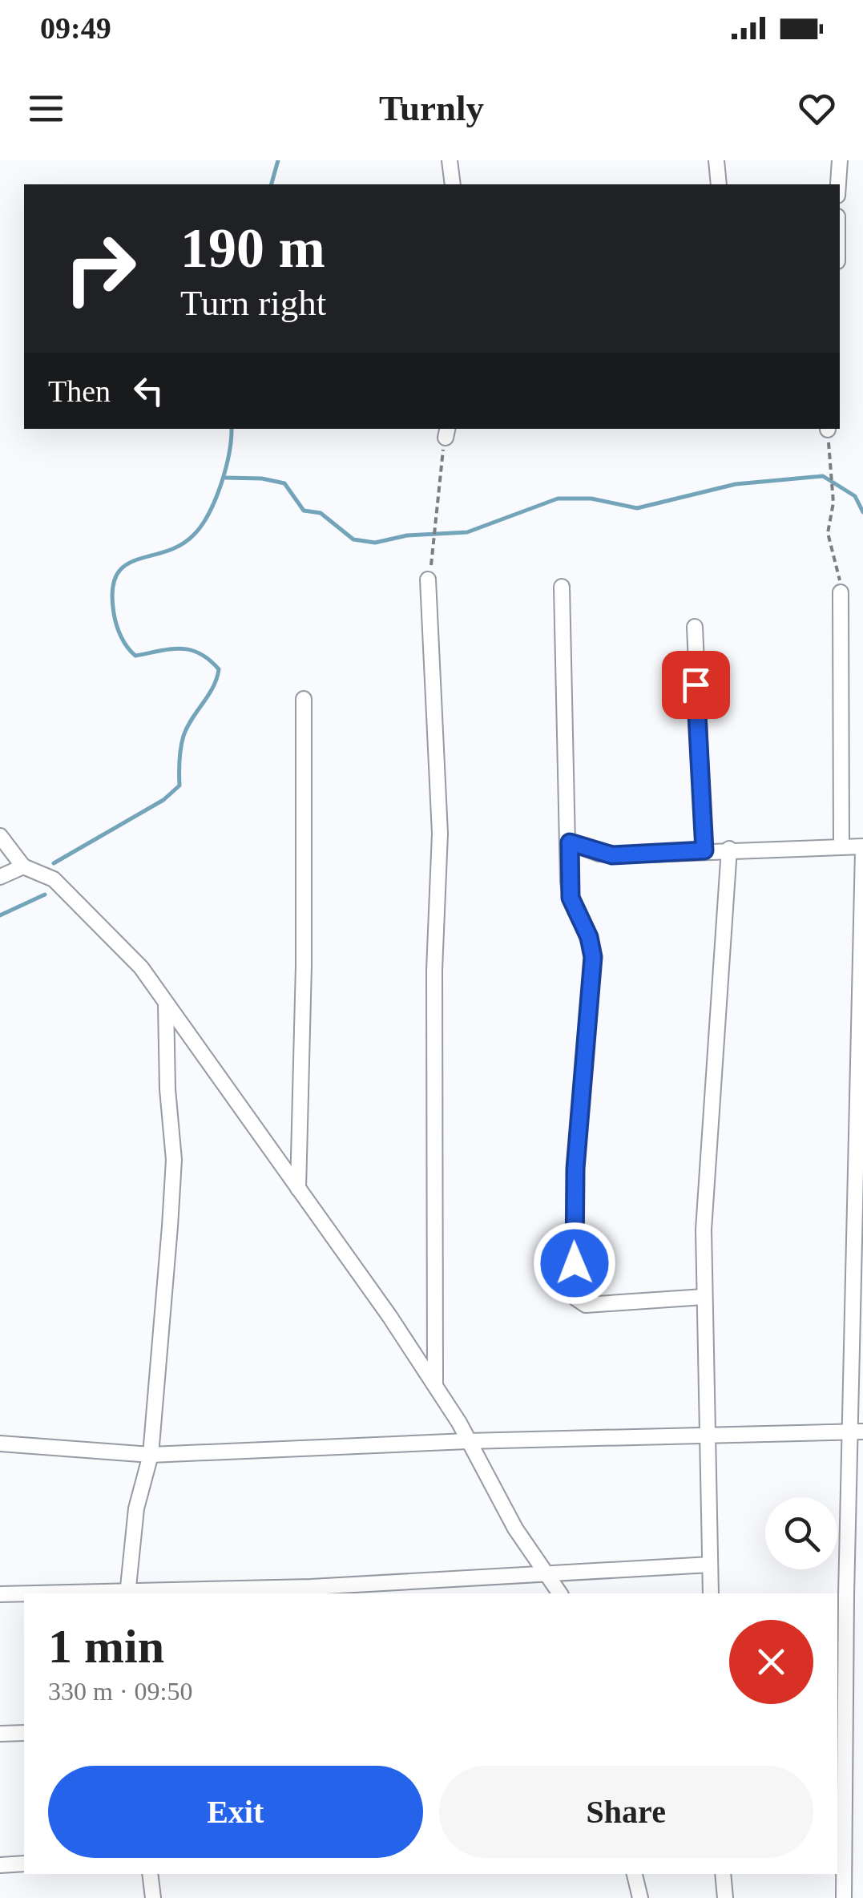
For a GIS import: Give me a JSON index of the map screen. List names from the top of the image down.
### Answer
{
  "page": {
    "status": "09:49",
    "header": "Turnly",
    "turn": ["190 m", "Turn right"],
    "then": "Then",
    "heading": ["1 min", "330 m · 09:50"],
    "buttons": ["Exit", "Share"]
  }
}
